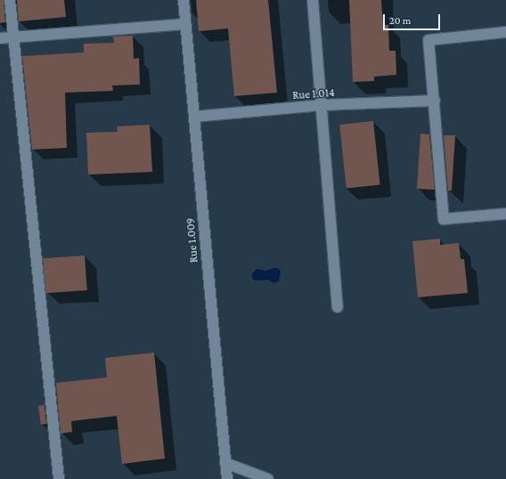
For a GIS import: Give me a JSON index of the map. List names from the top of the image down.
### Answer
{
  "streets": {
    "street": ["Rue 1.014", "Rue 1.009"]
  },
  "crossings": [
    ["Rue 1.014", "Rue 1.009"]
  ],
  "scale_bar": "20 m"
}
